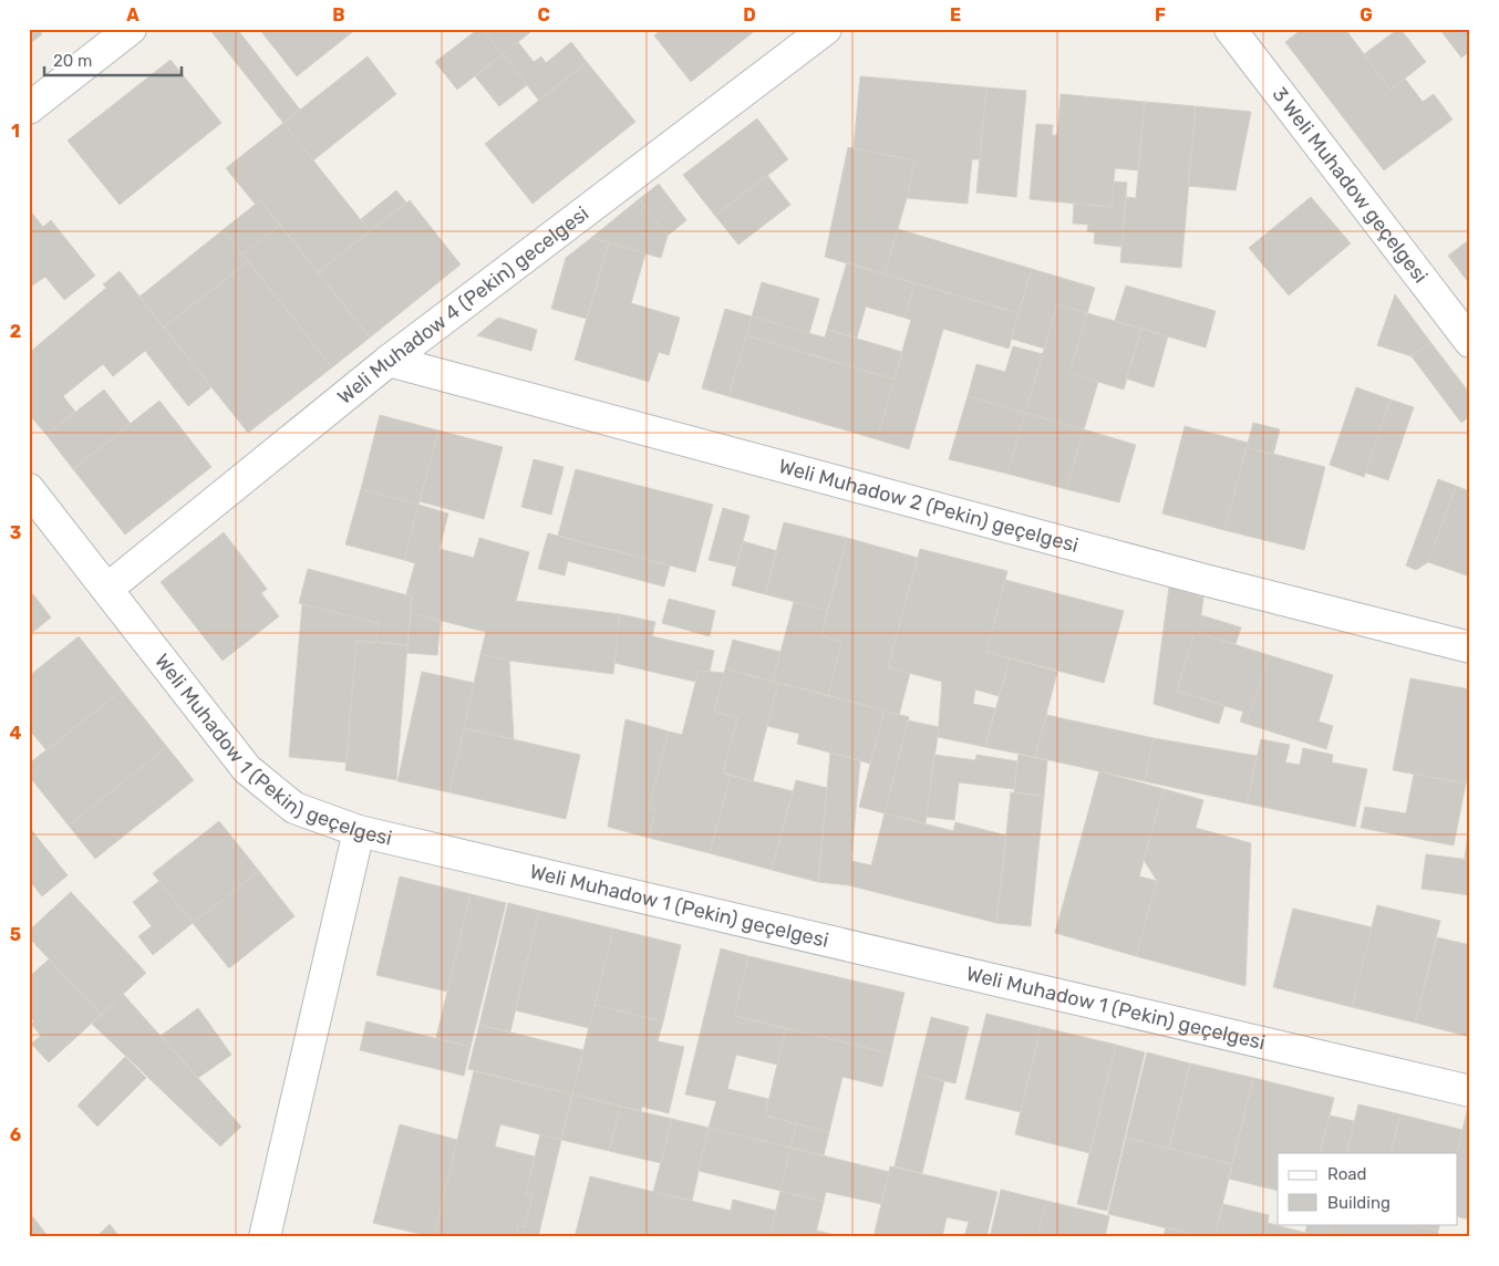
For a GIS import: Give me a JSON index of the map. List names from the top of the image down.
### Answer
{
  "streets": {
    "street": [
      "3 Weli Muhadow geçelgesi",
      "Weli Muhadow 4 (Pekin) gecelgesi",
      "Weli Muhadow 2 (Pekin) geçelgesi",
      "Weli Muhadow 1 (Pekin) geçelgesi"
    ]
  },
  "crossings": [
    ["Weli Muhadow 4 (Pekin) gecelgesi", "Weli Muhadow 2 (Pekin) geçelgesi"],
    ["Weli Muhadow 4 (Pekin) gecelgesi", "Weli Muhadow 1 (Pekin) geçelgesi"]
  ],
  "legend": ["Road", "Building"],
  "scale_bar": "20 m",
  "grid": {
    "columns": [
      "A",
      "B",
      "C",
      "D",
      "E",
      "F",
      "G"
    ],
    "rows": [
      "1",
      "2",
      "3",
      "4",
      "5",
      "6"
    ]
  }
}
